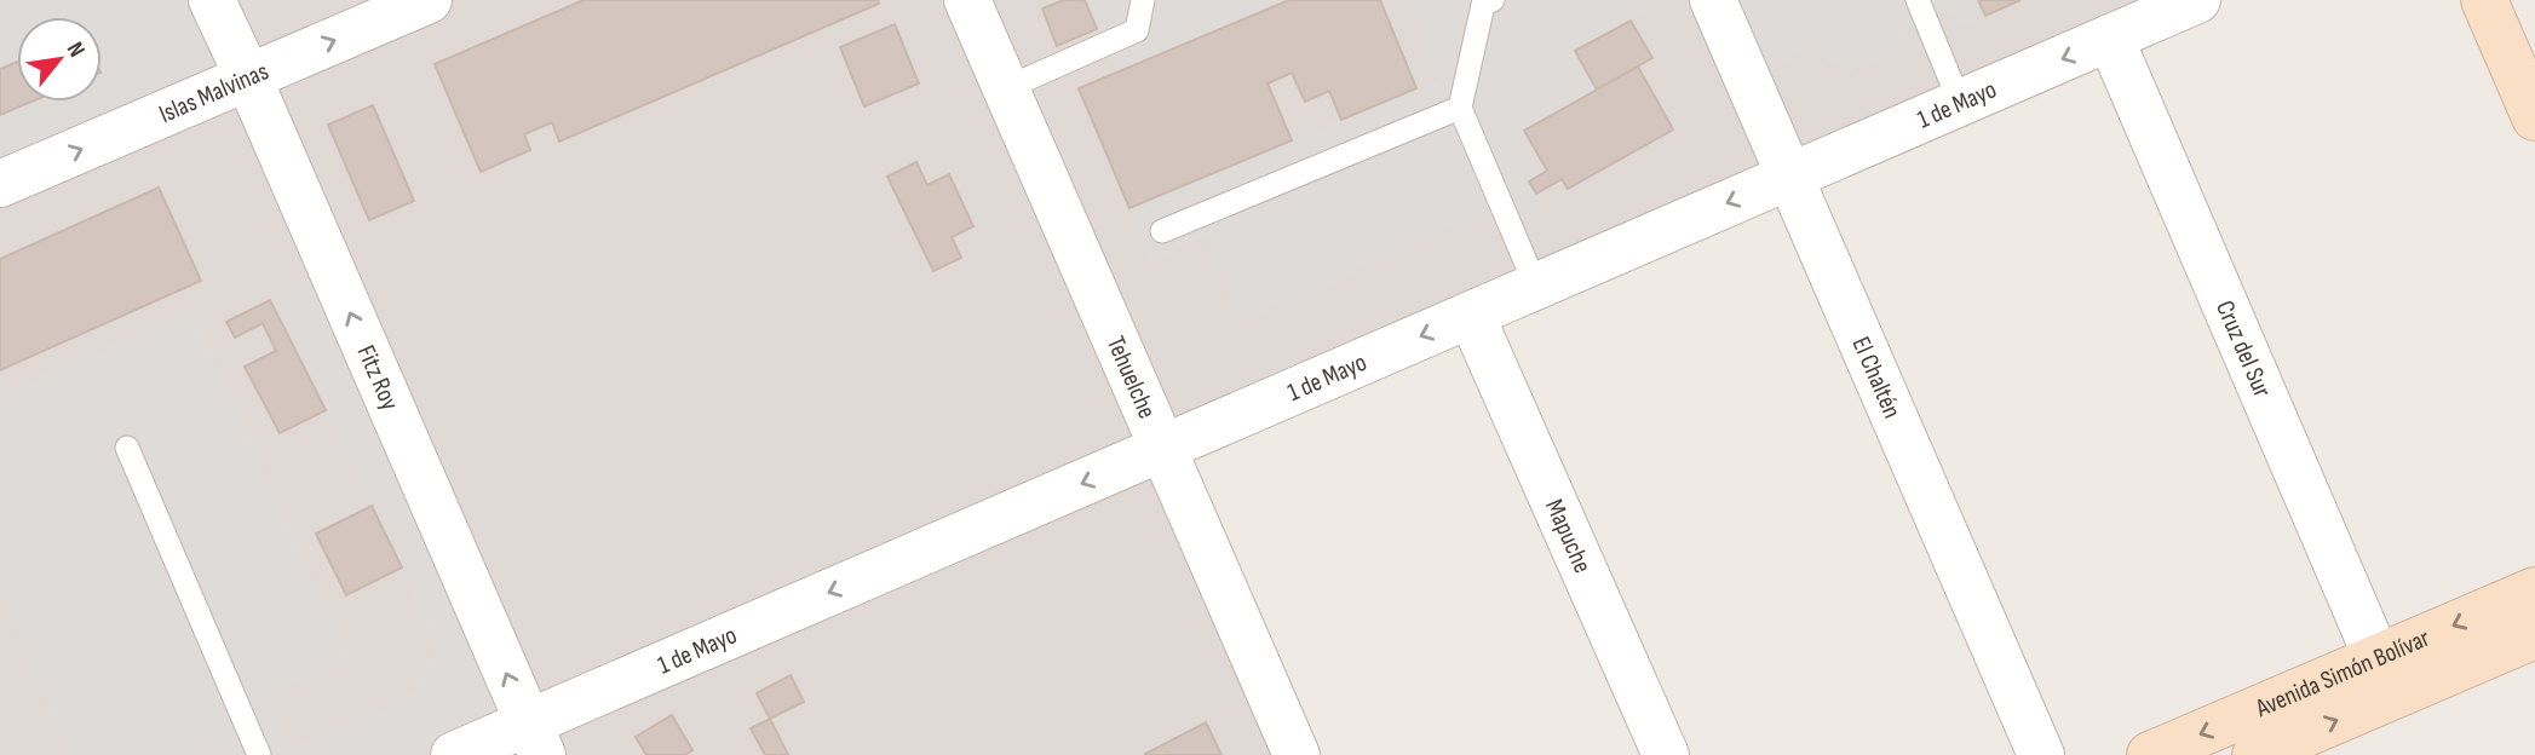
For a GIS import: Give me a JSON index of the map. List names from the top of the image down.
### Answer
{
  "streets": {
    "street": [
      "Islas Malvinas",
      "1 de Mayo",
      "Cruz del Sur",
      "Fitz Roy",
      "Tehuelche",
      "El Chaltén",
      "Mapuche",
      "Avenida Simón Bolívar"
    ]
  },
  "crossings": [
    ["Islas Malvinas", "Fitz Roy"],
    ["1 de Mayo", "Cruz del Sur"],
    ["1 de Mayo", "Fitz Roy"],
    ["1 de Mayo", "Tehuelche"],
    ["1 de Mayo", "El Chaltén"],
    ["1 de Mayo", "Mapuche"],
    ["Cruz del Sur", "Avenida Simón Bolívar"]
  ],
  "one_way": ["Islas Malvinas", "1 de Mayo", "Fitz Roy"],
  "north": "top right"
}
